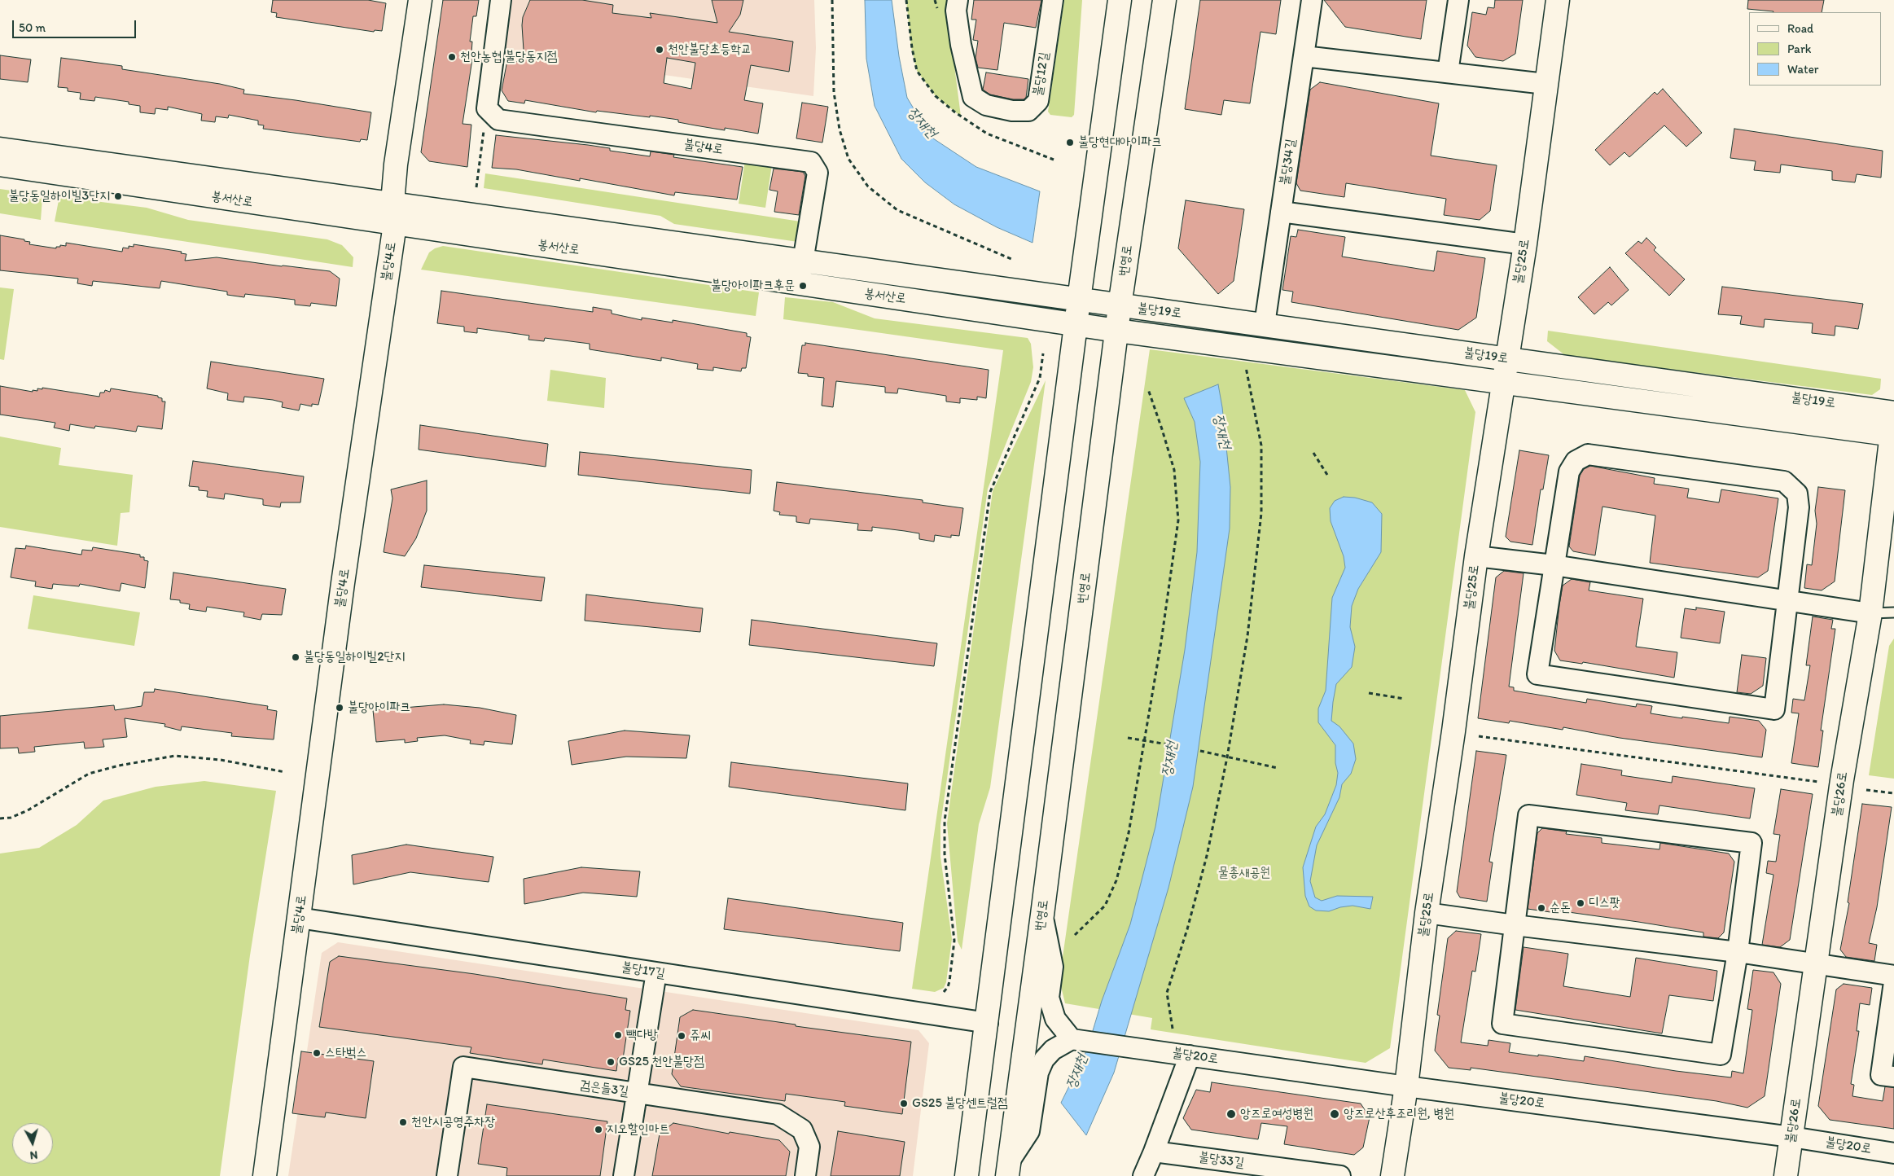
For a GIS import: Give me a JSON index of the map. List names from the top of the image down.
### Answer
{
  "streets": {
    "street": [
      "불당12길",
      "불당4로",
      "불당34길",
      "봉서산로",
      "번영로",
      "불당25로",
      "불당19로",
      "불당26로",
      "불당17길",
      "불당20로",
      "검은들3길",
      "불당33길"
    ]
  },
  "crossings": [
    ["불당4로", "봉서산로"],
    ["불당4로", "불당17길"],
    ["불당34길", "불당19로"],
    ["봉서산로", "번영로"],
    ["봉서산로", "불당19로"],
    ["번영로", "불당19로"],
    ["불당25로", "불당19로"],
    ["불당25로", "불당20로"],
    ["불당19로", "불당26로"],
    ["불당26로", "불당20로"]
  ],
  "water": ["장재천"],
  "parks": ["물총새공원"],
  "places": [
    "천안불당초등학교",
    "천안농협 불당동지점",
    "불당현대아이파크",
    "불당동일하이빌3단지",
    "불당아이파크후문",
    "불당동일하이빌2단지",
    "불당아이파크",
    "디스팟",
    "순돈",
    "빽다방",
    "쥬씨",
    "스타벅스",
    "GS25 천안불당점",
    "GS25 불당센트럴점",
    "앙즈로여성병원",
    "앙즈로산후조리원, 병원",
    "천안시공영주차장",
    "지오할인마트"
  ],
  "legend": ["Road", "Park", "Water"],
  "scale_bar": "50 m",
  "north": "bottom"
}
